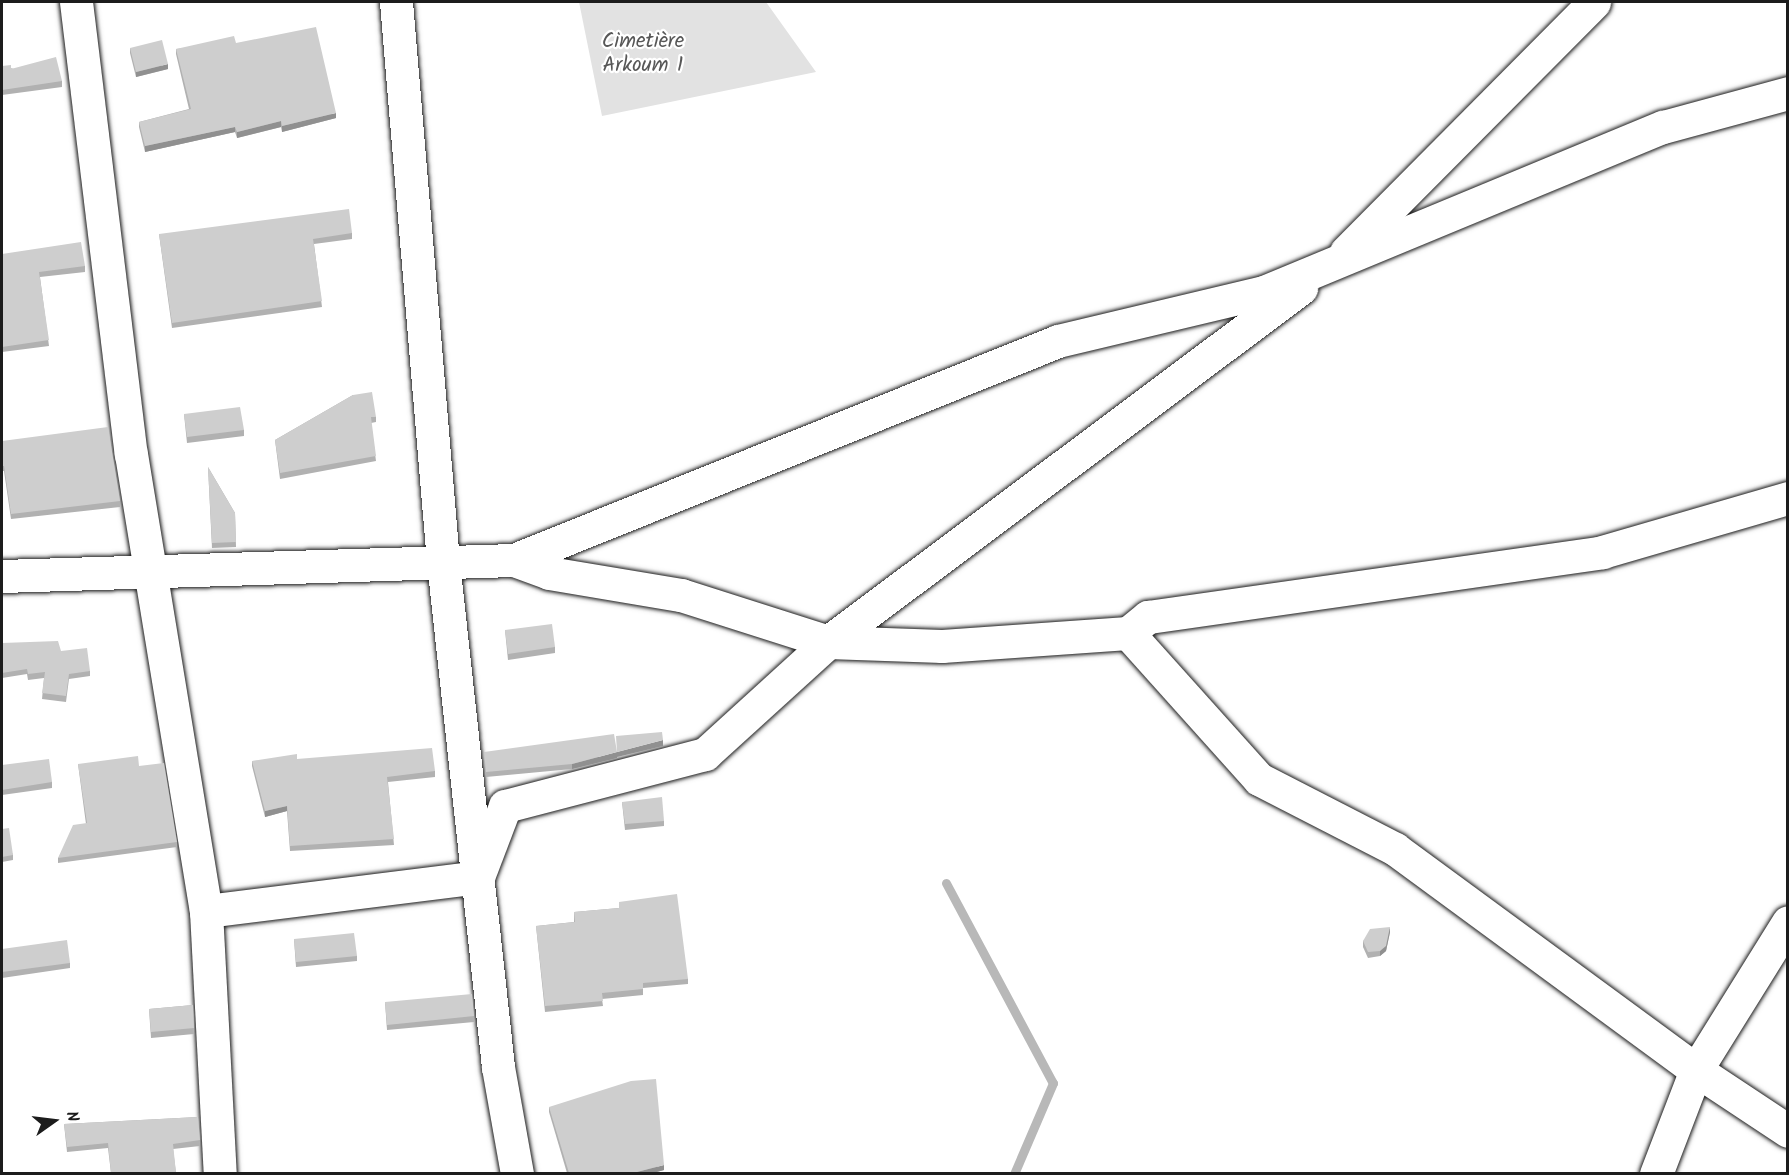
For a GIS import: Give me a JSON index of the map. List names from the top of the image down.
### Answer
{
  "parks": ["Cimetière Arkoum 1"],
  "north": "right"
}
